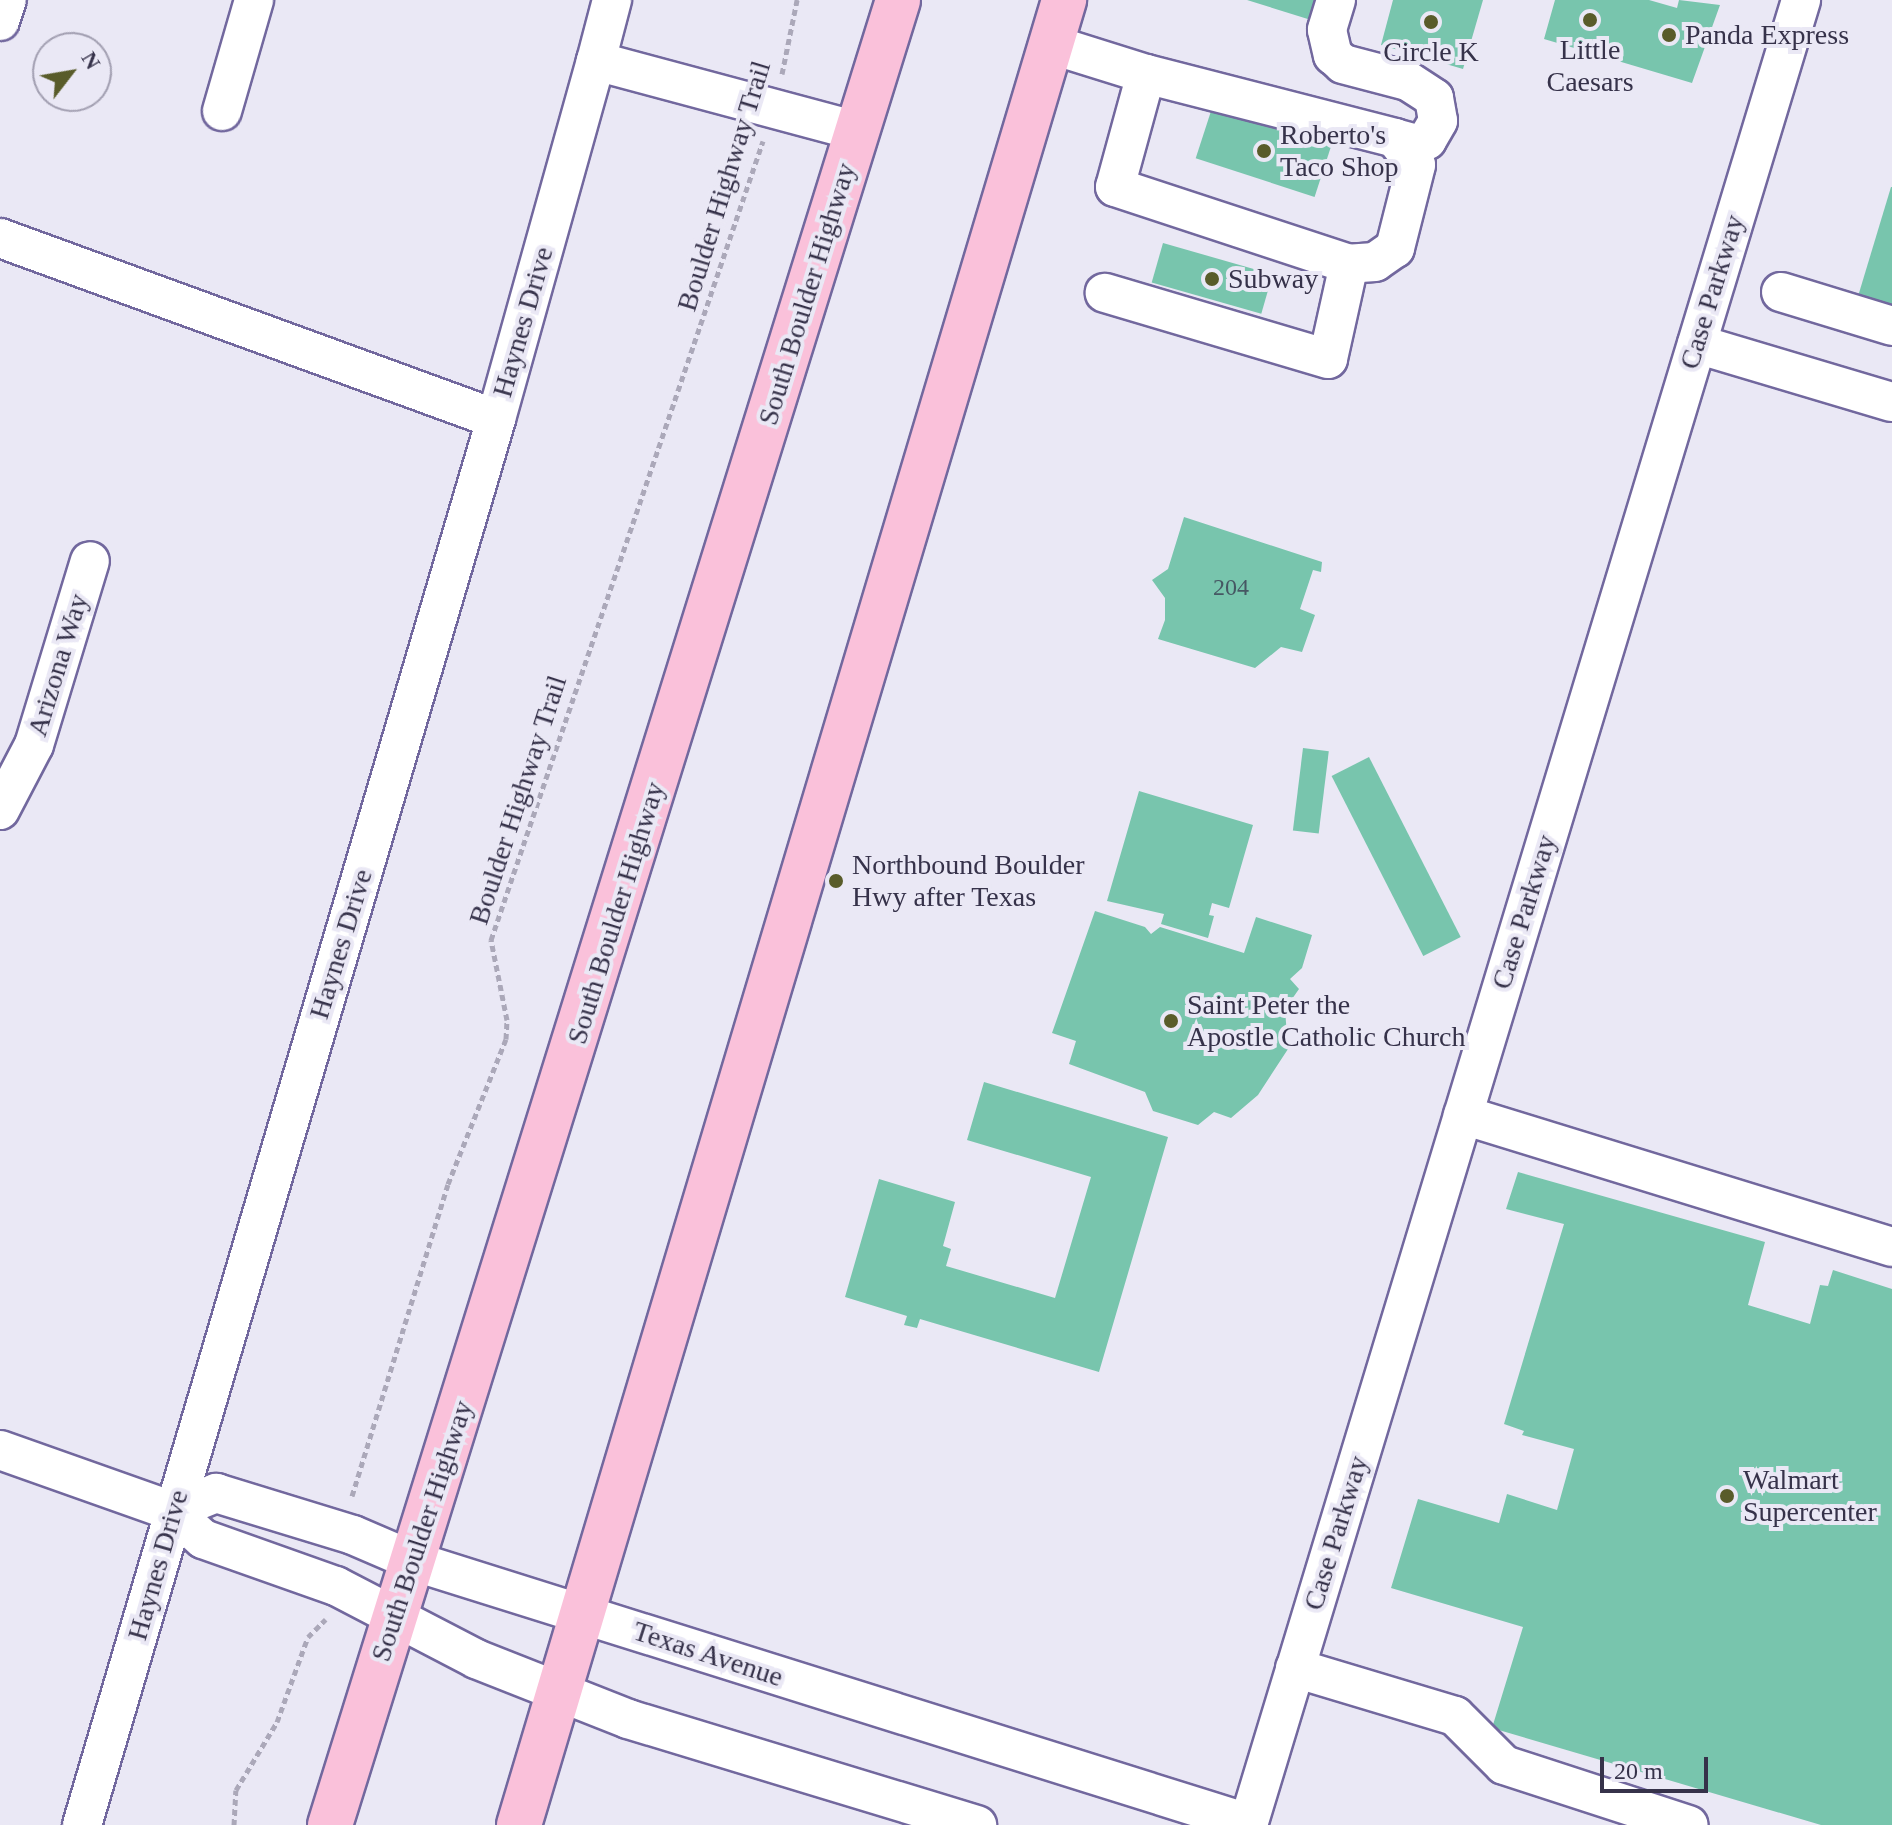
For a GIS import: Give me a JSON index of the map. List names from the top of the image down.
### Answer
{
  "streets": {
    "main road": ["South Boulder Highway"],
    "street": [
      "Case Parkway",
      "Haynes Drive",
      "Arizona Way",
      "Texas Avenue"
    ],
    "path": ["Boulder Highway Trail"]
  },
  "crossings": [
    ["Boulder Highway Trail", "Texas Avenue"],
    ["Case Parkway", "Texas Avenue"],
    ["South Boulder Highway", "Texas Avenue"],
    ["Haynes Drive", "Texas Avenue"]
  ],
  "places": [
    "Little Caesars",
    "Circle K",
    "Panda Express",
    "Roberto's Taco Shop",
    "Subway",
    "Northbound Boulder Hwy after Texas",
    "Saint Peter the Apostle Catholic Church",
    "Walmart Supercenter"
  ],
  "house_numbers": ["204"],
  "scale_bar": "20 m",
  "north": "top right"
}
